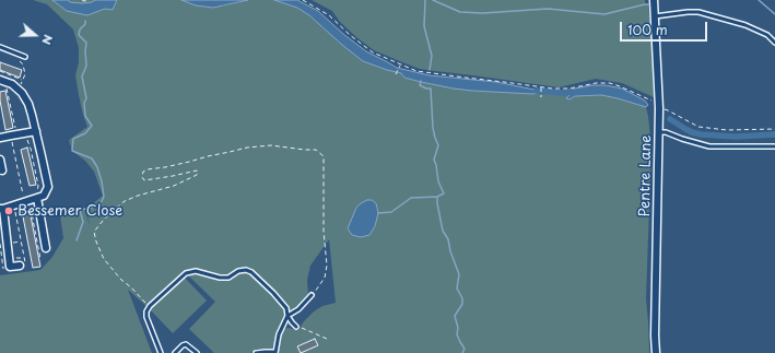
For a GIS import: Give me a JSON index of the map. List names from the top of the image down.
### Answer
{
  "streets": {
    "street": ["Pentre Lane"]
  },
  "places": ["Bessemer Close"],
  "scale_bar": "100 m",
  "north": "right"
}
